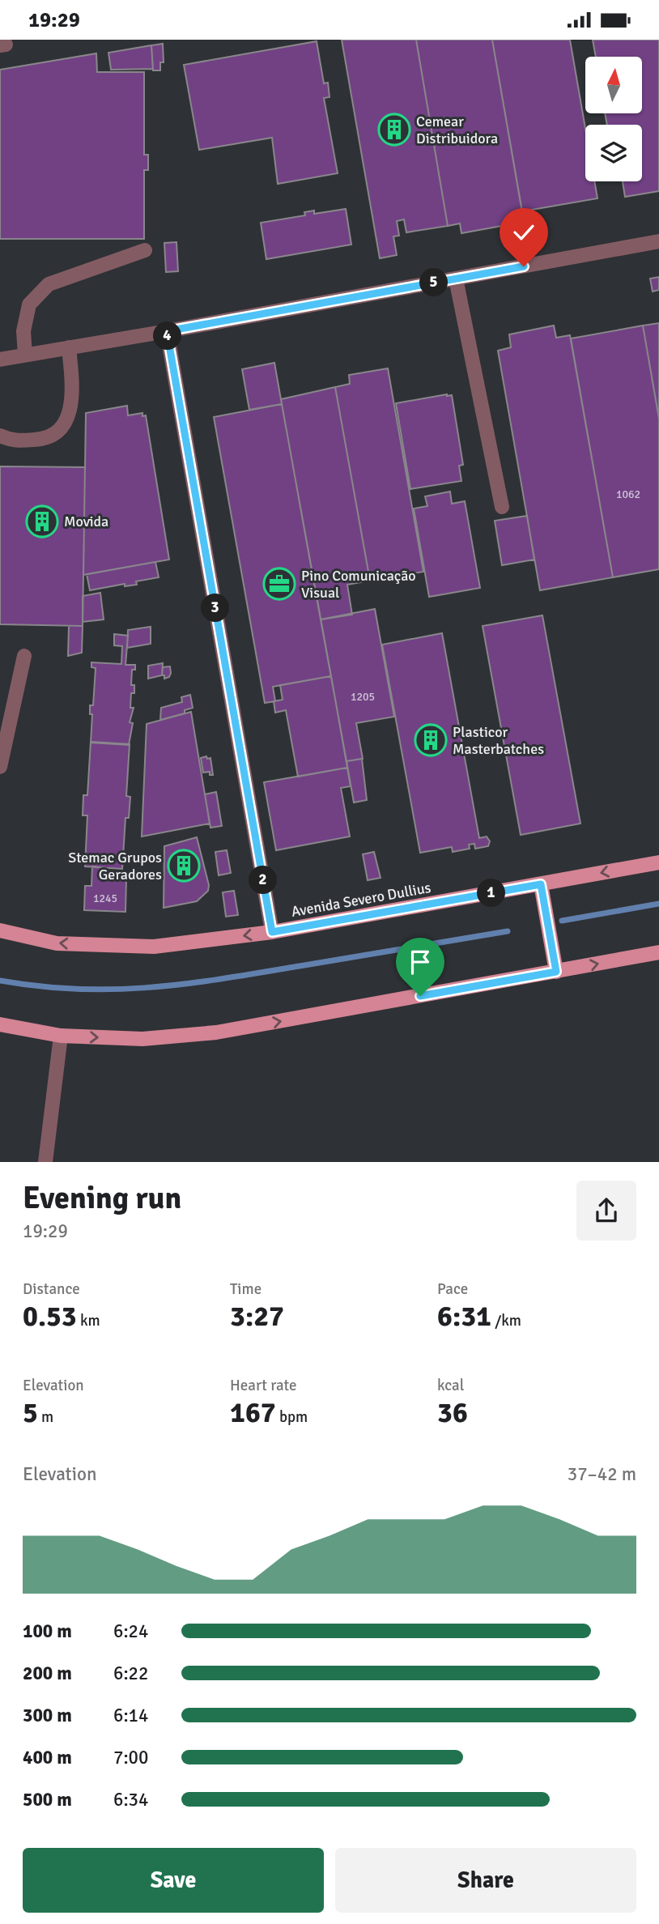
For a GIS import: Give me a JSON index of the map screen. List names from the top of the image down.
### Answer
{
  "streets": {
    "main road": ["Avenida Severo Dullius"]
  },
  "places": {
    "building": [
      "Cemear Distribuidora",
      "Movida",
      "Plasticor Masterbatches",
      "Stemac Grupos Geradores"
    ],
    "office": ["Pino Comunicação Visual"]
  },
  "house_numbers": ["1062", "1205", "1245"],
  "north": "top",
  "page": {
    "status": "19:29",
    "pins": [
      "5",
      "4",
      "3",
      "2",
      "1"
    ],
    "heading": ["Evening run", "19:29"],
    "stats": [
      ["Distance", "0.53 km"],
      ["Time", "3:27"],
      ["Pace", "6:31 /km"],
      ["Elevation", "5 m"],
      ["Heart rate", "167 bpm"],
      ["kcal", "36"]
    ],
    "chart": ["Elevation", "37–42 m"],
    "list": [
      {
        "name": "100 m",
        "note": "6:24"
      },
      {
        "name": "200 m",
        "note": "6:22"
      },
      {
        "name": "300 m",
        "note": "6:14"
      },
      {
        "name": "400 m",
        "note": "7:00"
      },
      {
        "name": "500 m",
        "note": "6:34"
      }
    ],
    "buttons": ["Save", "Share"]
  }
}
